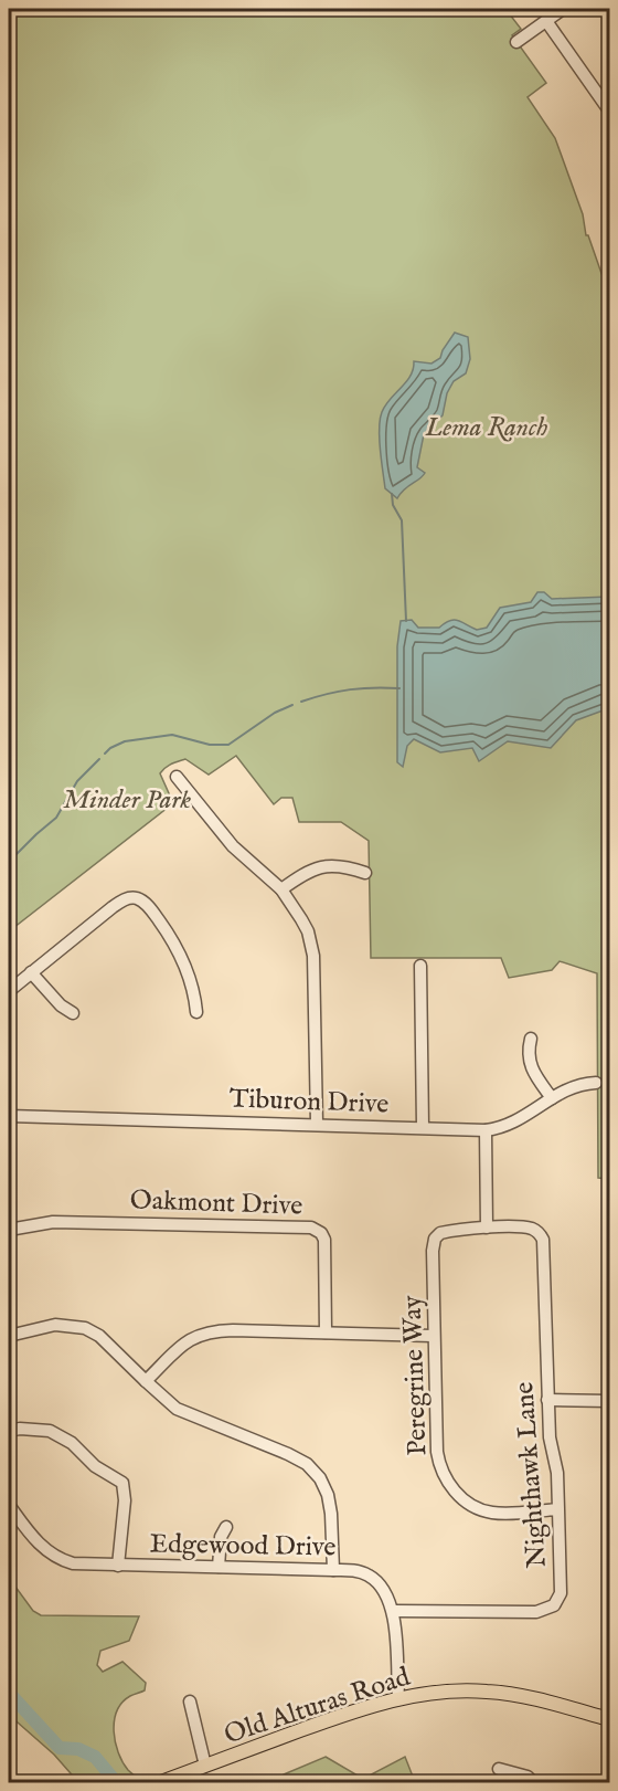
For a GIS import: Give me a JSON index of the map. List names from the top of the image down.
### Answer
{
  "streets": {
    "main road": ["Old Alturas Road"],
    "street": [
      "Tiburon Drive",
      "Oakmont Drive",
      "Peregrine Way",
      "Nighthawk Lane",
      "Edgewood Drive"
    ]
  },
  "crossings": [
    ["Peregrine Way", "Nighthawk Lane"],
    ["Nighthawk Lane", "Edgewood Drive"],
    ["Edgewood Drive", "Old Alturas Road"]
  ],
  "parks": ["Lema Ranch", "Minder Park"]
}
